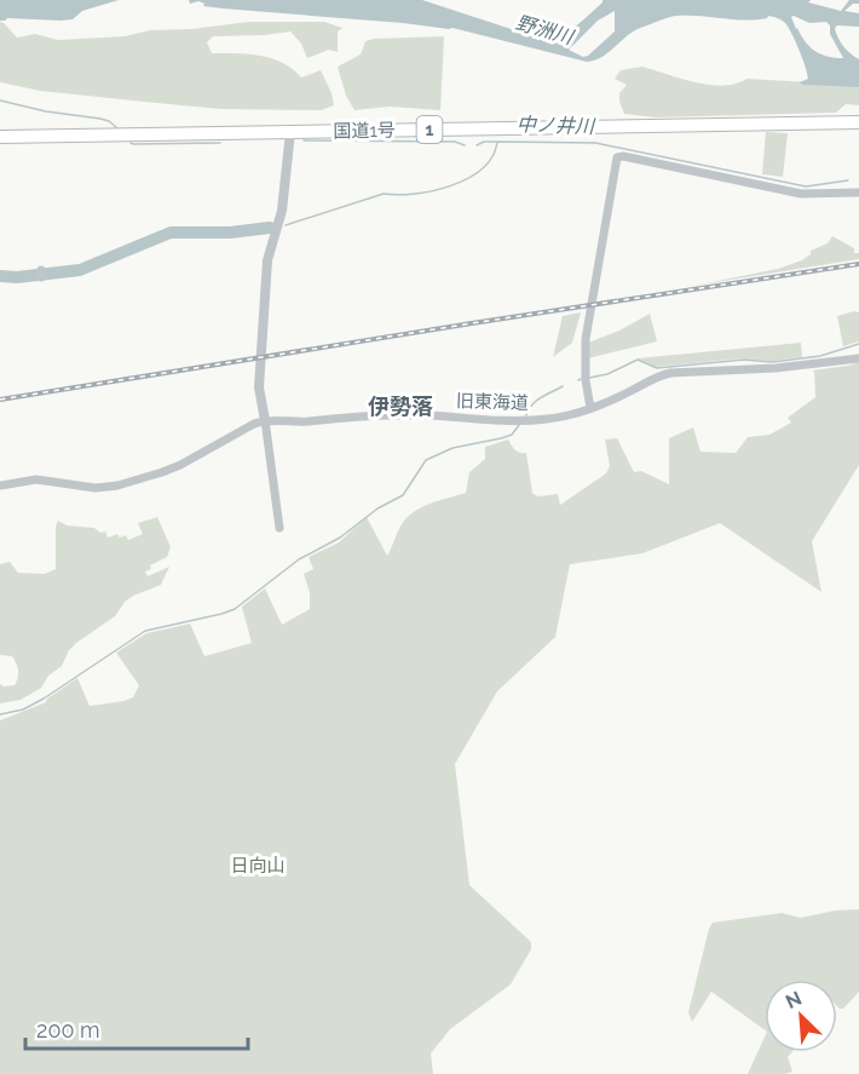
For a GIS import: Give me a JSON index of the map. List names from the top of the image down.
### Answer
{
  "streets": {
    "highway": ["1", "国道1号"],
    "street": ["旧東海道"]
  },
  "districts": ["伊勢落"],
  "water": ["野洲川", "中ノ井川"],
  "parks": ["日向山"],
  "scale_bar": "200 m",
  "north": "top left"
}
